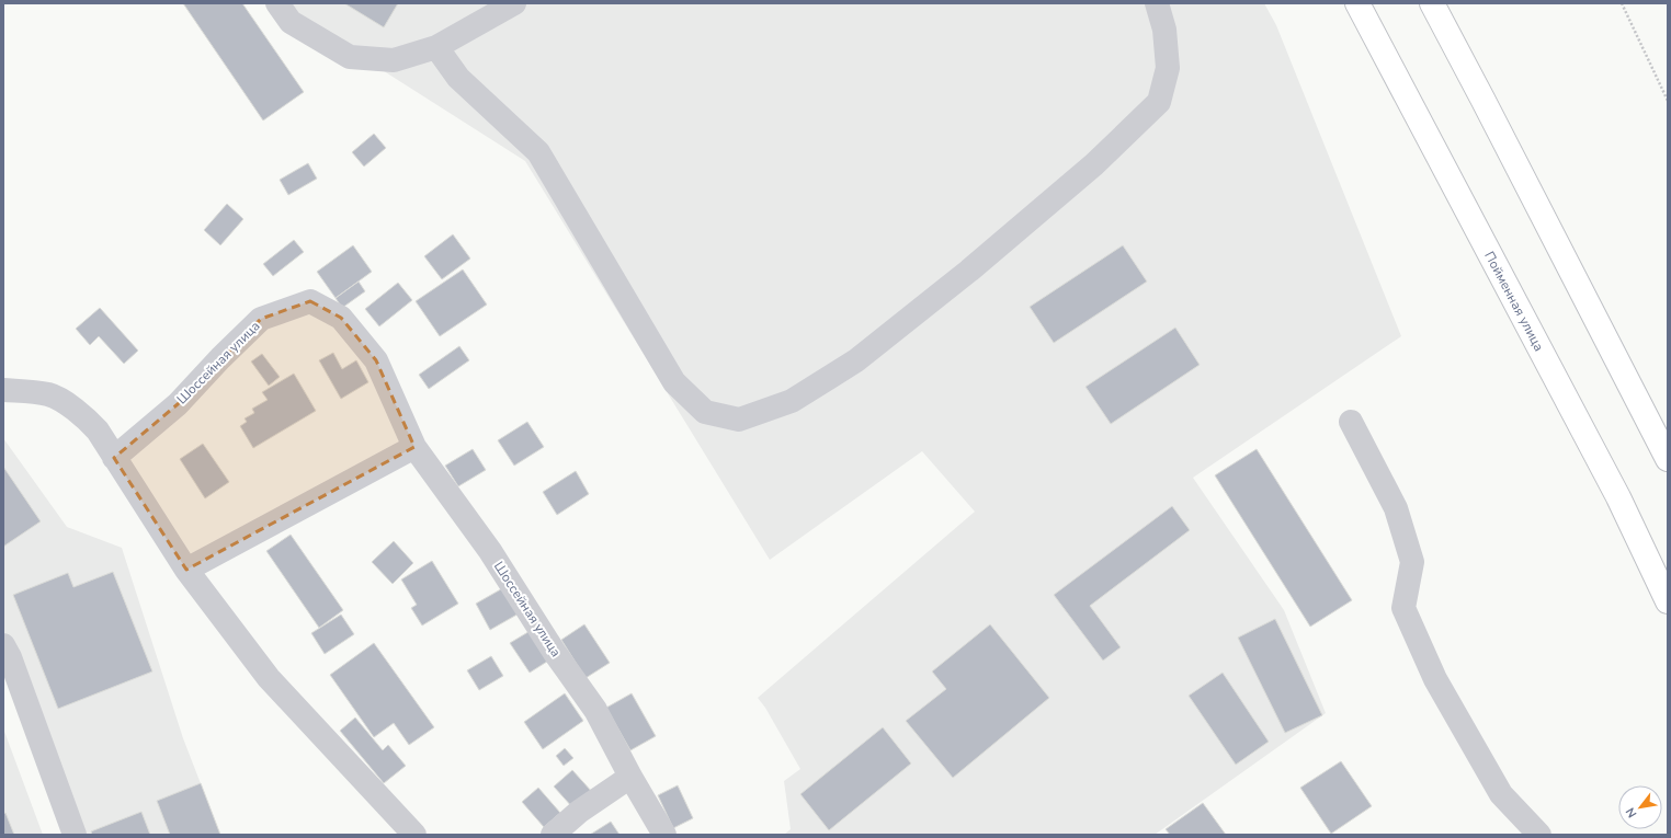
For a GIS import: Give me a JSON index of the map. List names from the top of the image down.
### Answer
{
  "streets": {
    "main road": ["Пойменная улица"],
    "street": ["Шоссейная улица"]
  },
  "north": "bottom left"
}
